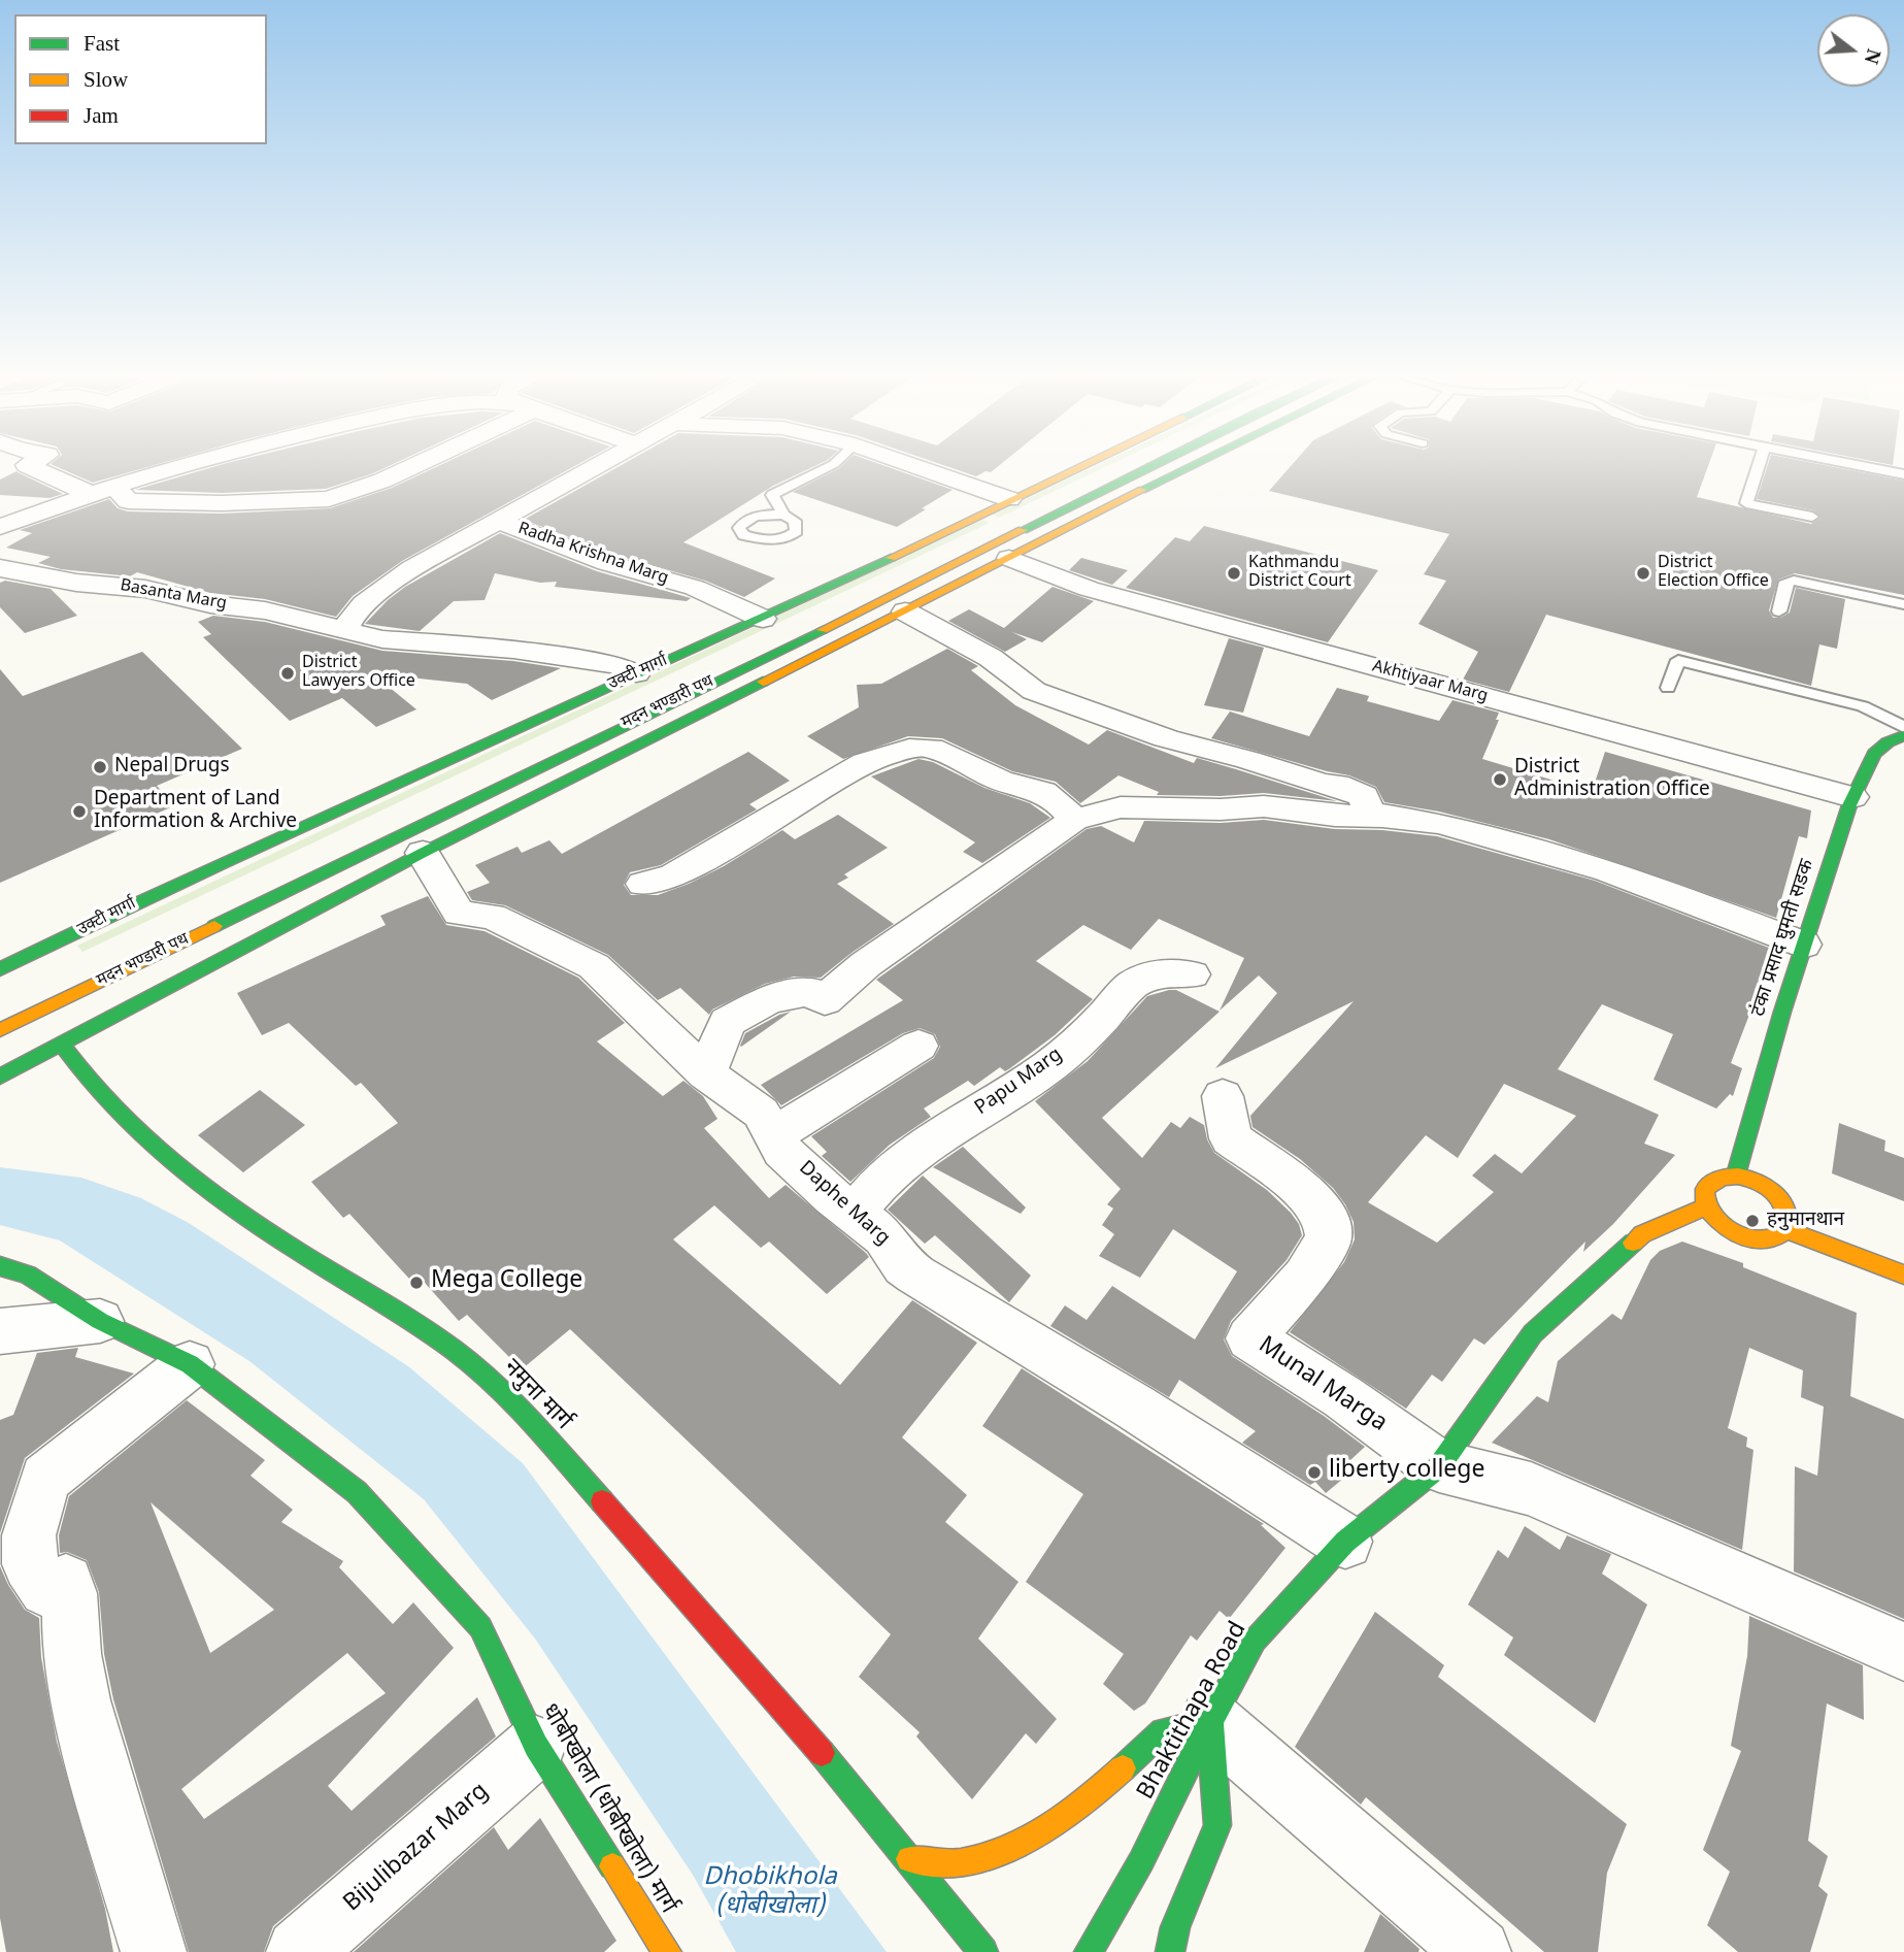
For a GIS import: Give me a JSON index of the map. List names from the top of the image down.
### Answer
{
  "streets": {
    "main road": [
      "उक्टी मार्गा",
      "मदन भण्डारी पथ",
      "टंका प्रसाद घुमती सडक",
      "नमुना मार्ग",
      "Bhaktithapa Road",
      "धोबीखोला (धोबीखोला) मार्ग"
    ],
    "street": [
      "Radha Krishna Marg",
      "Basanta Marg",
      "Akhtiyaar Marg",
      "Papu Marg",
      "Daphe Marg",
      "Munal Marga",
      "Bijulibazar Marg"
    ]
  },
  "crossings": [
    ["Radha Krishna Marg", "उक्टी मार्गा"],
    ["Basanta Marg", "उक्टी मार्गा"],
    ["Akhtiyaar Marg", "टंका प्रसाद घुमती सडक"],
    ["टंका प्रसाद घुमती सडक", "Bhaktithapa Road"],
    ["Papu Marg", "Daphe Marg"],
    ["Daphe Marg", "Bhaktithapa Road"],
    ["Munal Marga", "Bhaktithapa Road"],
    ["धोबीखोला (धोबीखोला) मार्ग", "Bijulibazar Marg"]
  ],
  "water": ["Dhobikhola (धोबीखोला)"],
  "places": [
    "Kathmandu District Court",
    "District Election Office",
    "District Lawyers Office",
    "Nepal Drugs",
    "District Administration Office",
    "Department of Land Information & Archive",
    "हनुमानथान",
    "Mega College",
    "liberty college"
  ],
  "legend": ["Fast", "Slow", "Jam"],
  "north": "right"
}
